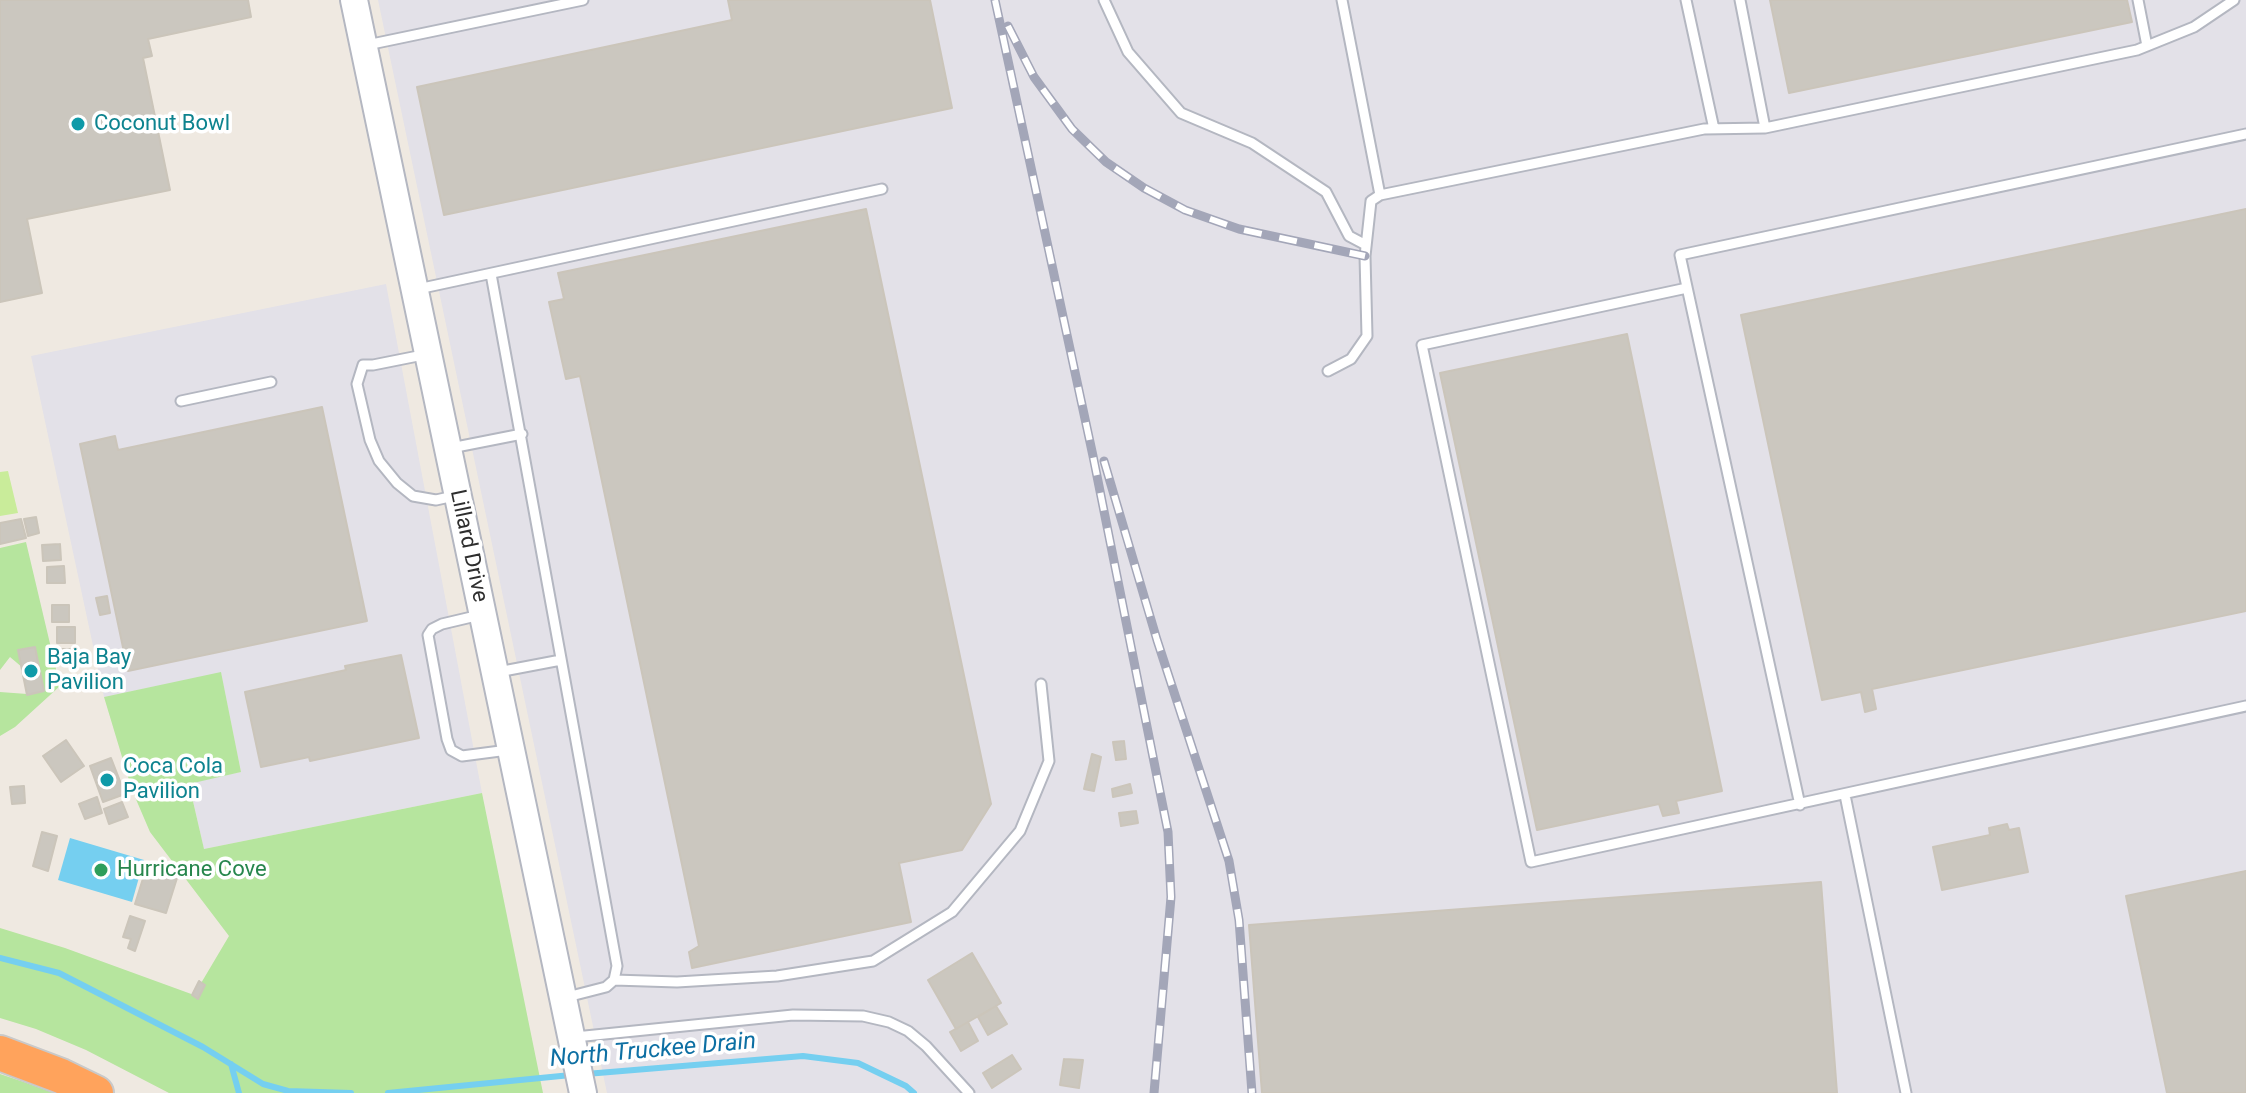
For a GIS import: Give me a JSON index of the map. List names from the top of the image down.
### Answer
{
  "streets": {
    "street": ["Lillard Drive"]
  },
  "water": ["North Truckee Drain"],
  "places": [
    "Coconut Bowl",
    "Baja Bay Pavilion",
    "Coca Cola Pavilion",
    "Hurricane Cove"
  ]
}
